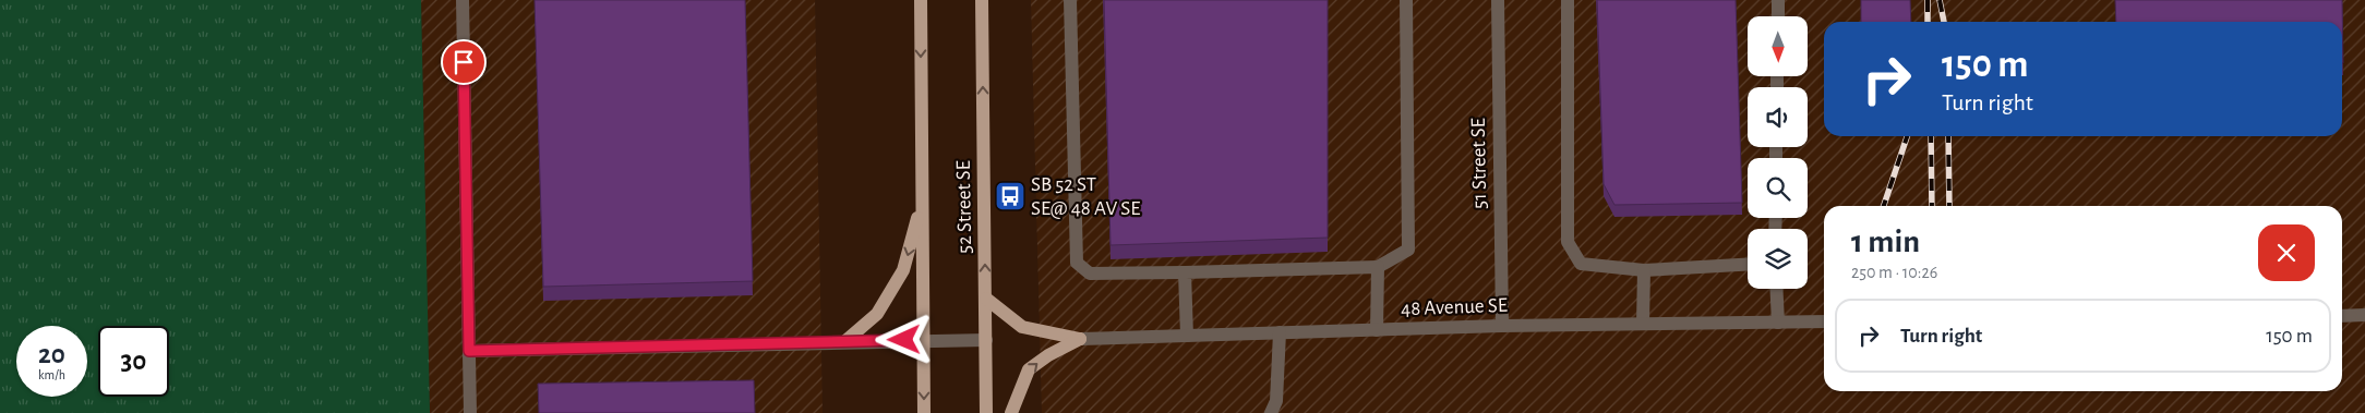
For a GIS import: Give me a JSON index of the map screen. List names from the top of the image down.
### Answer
{
  "streets": {
    "main road": ["52 Street SE"],
    "street": ["51 Street SE", "48 Avenue SE"]
  },
  "crossings": [
    ["51 Street SE", "48 Avenue SE"]
  ],
  "places": {
    "bus stop": ["SB 52 ST SE@ 48 AV SE"]
  },
  "north": "bottom",
  "page": {
    "turn": ["150 m", "Turn right"],
    "heading": ["1 min", "250 m · 10:26"],
    "list": [
      {
        "name": "Turn right",
        "value": "150 m"
      }
    ],
    "speed": "20 km/h",
    "limit": "30"
  }
}
